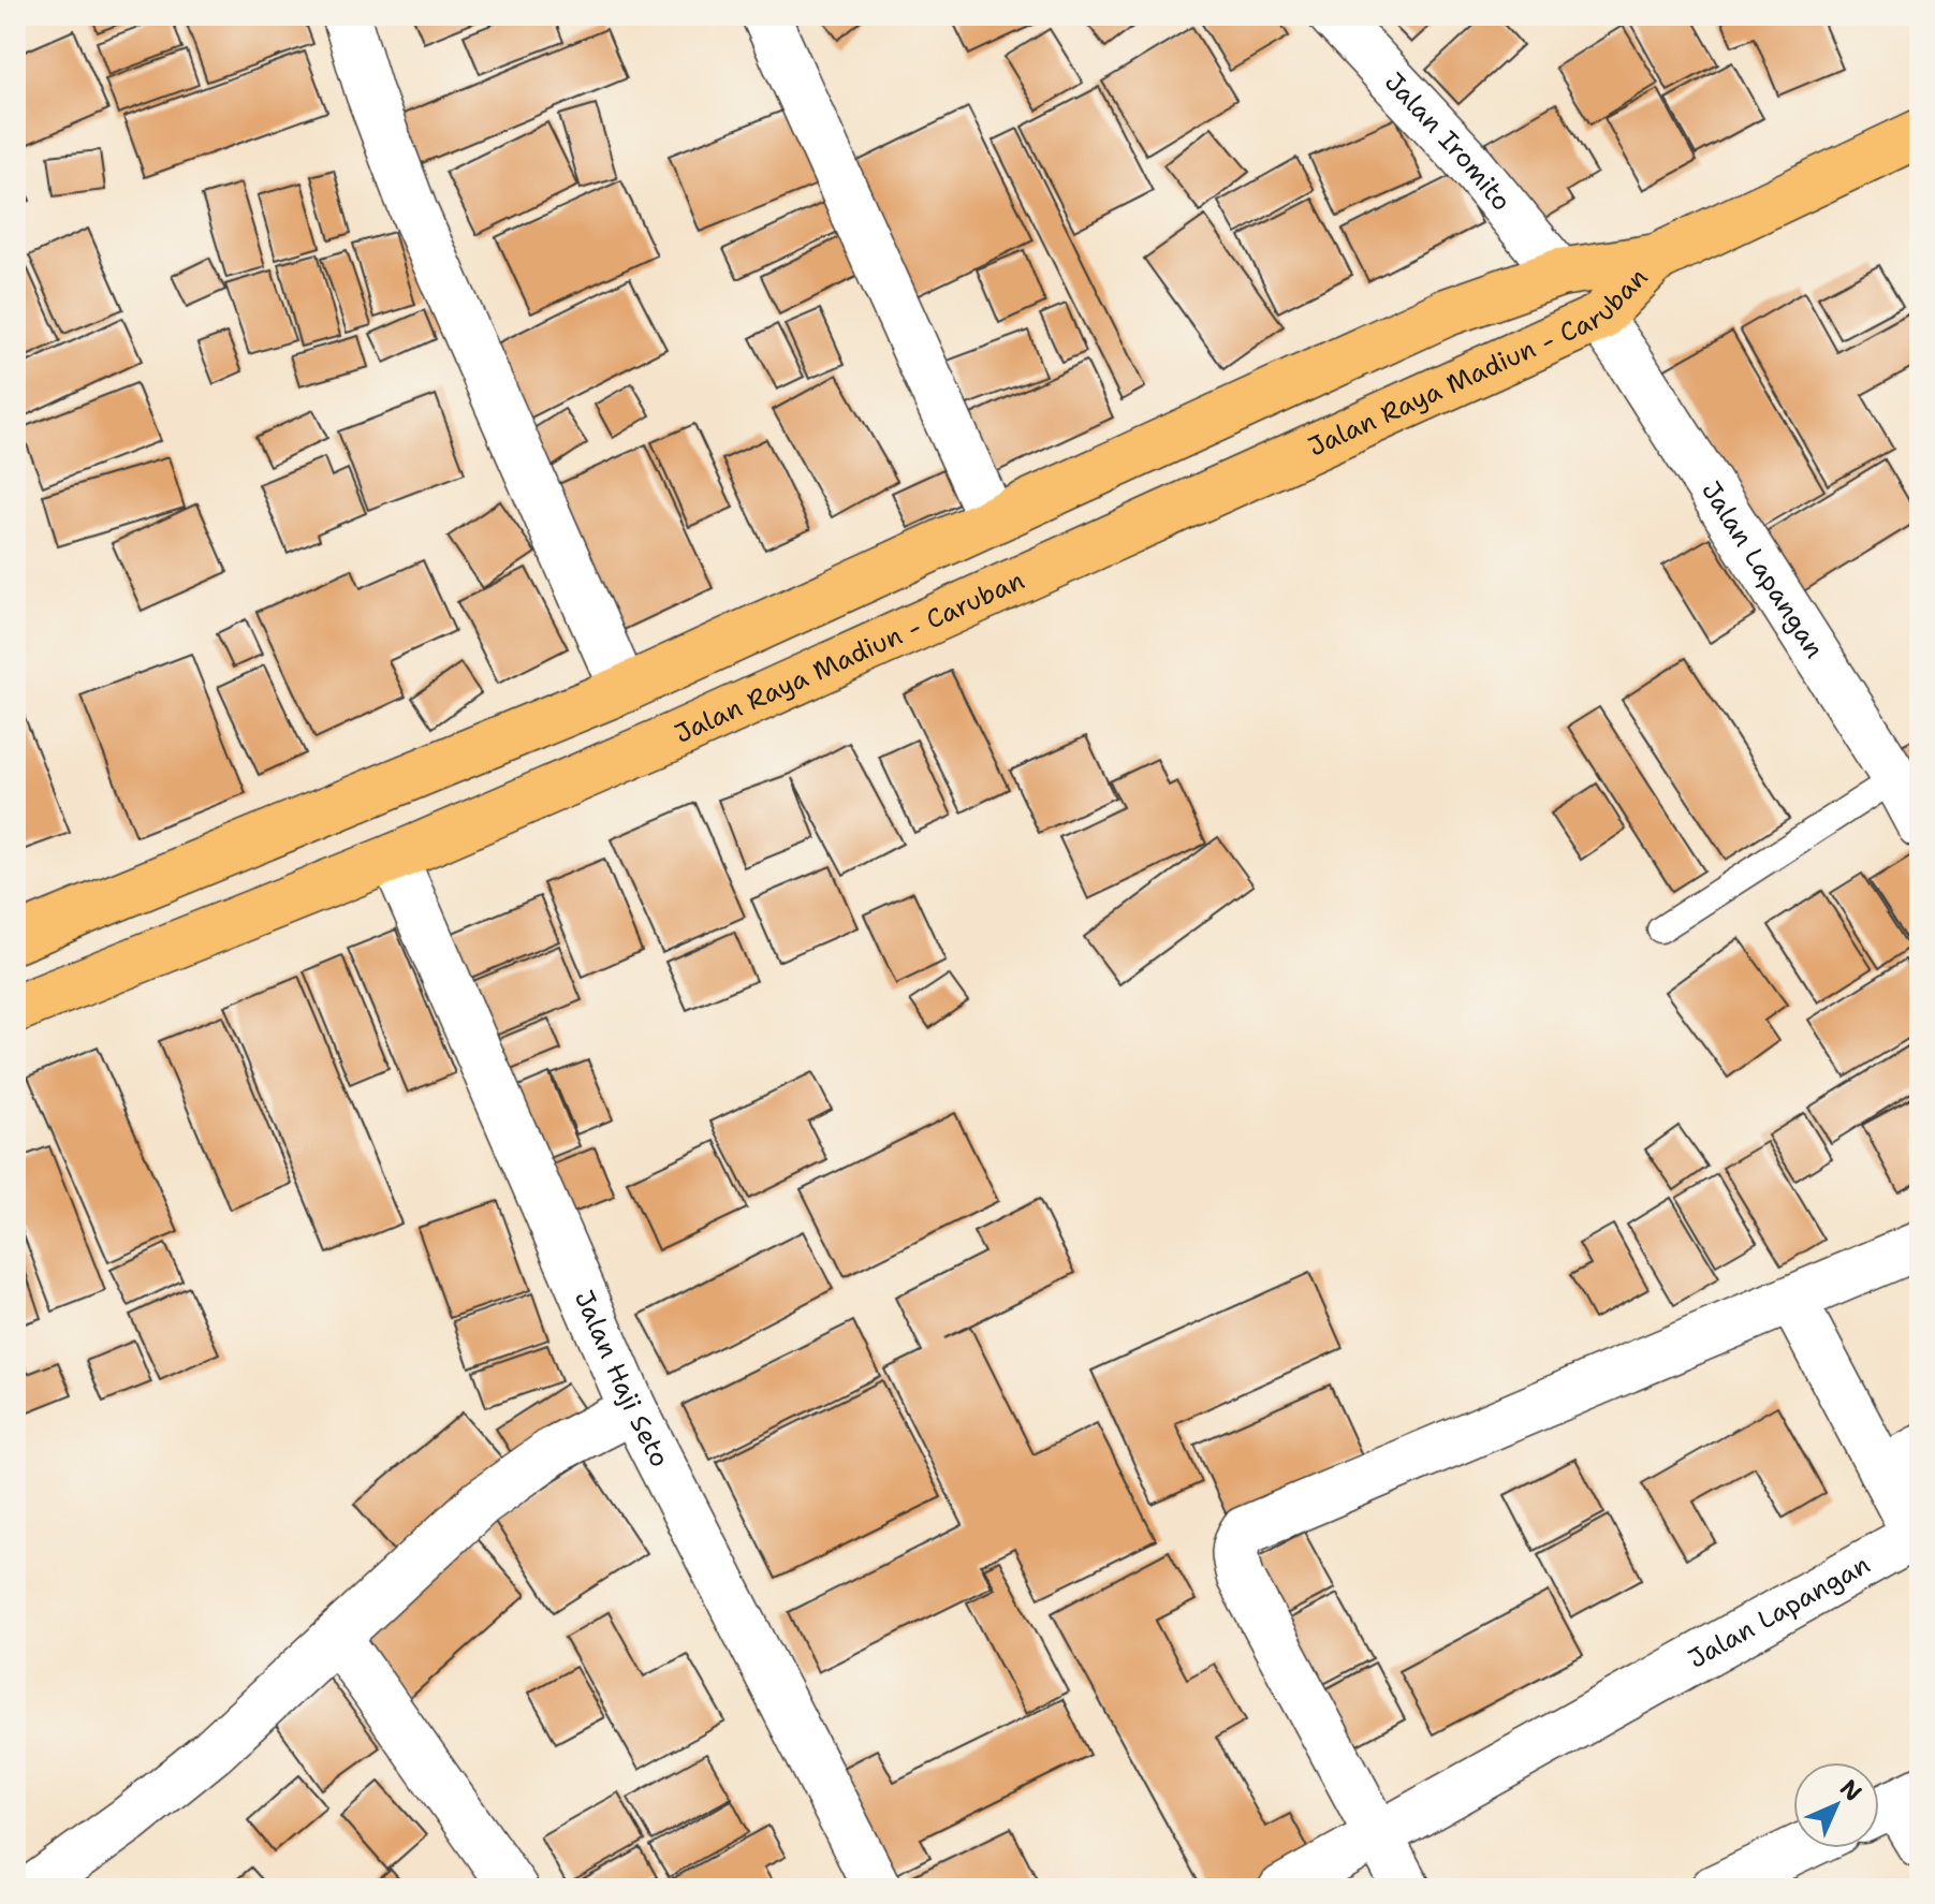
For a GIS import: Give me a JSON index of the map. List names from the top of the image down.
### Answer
{
  "streets": {
    "highway": ["Jalan Raya Madiun - Caruban"],
    "street": ["Jalan Iromito", "Jalan Lapangan", "Jalan Haji Seto"]
  },
  "crossings": [
    ["Jalan Iromito", "Jalan Raya Madiun - Caruban"],
    ["Jalan Raya Madiun - Caruban", "Jalan Lapangan"],
    ["Jalan Raya Madiun - Caruban", "Jalan Haji Seto"]
  ],
  "north": "top right"
}
